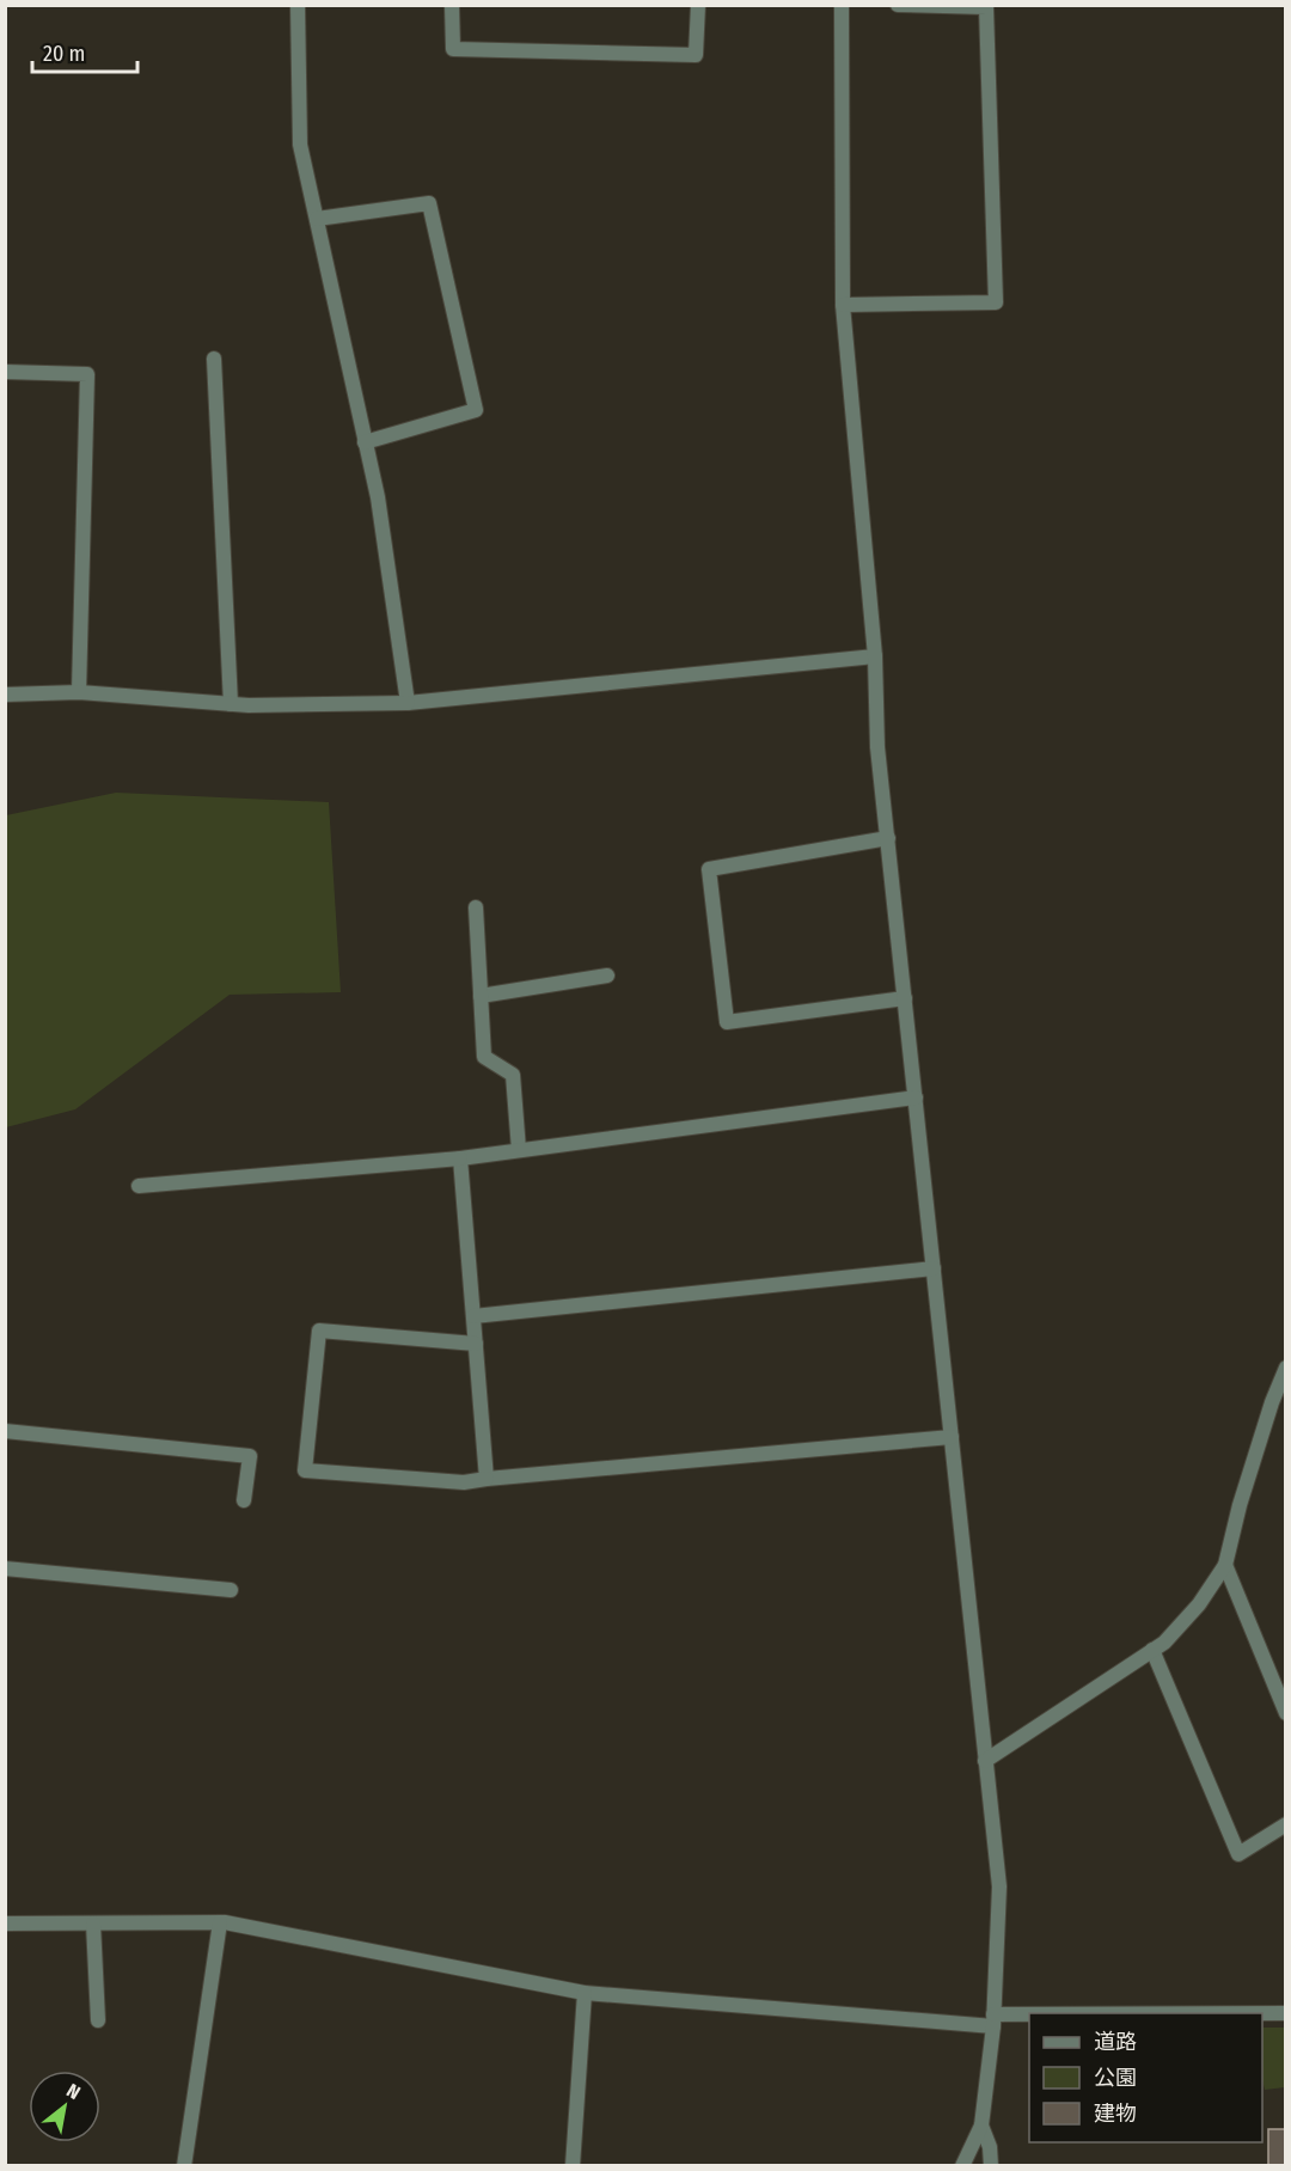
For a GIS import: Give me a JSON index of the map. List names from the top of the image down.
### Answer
{
  "legend": ["道路", "公園", "建物"],
  "scale_bar": "20 m",
  "north": "top right"
}
